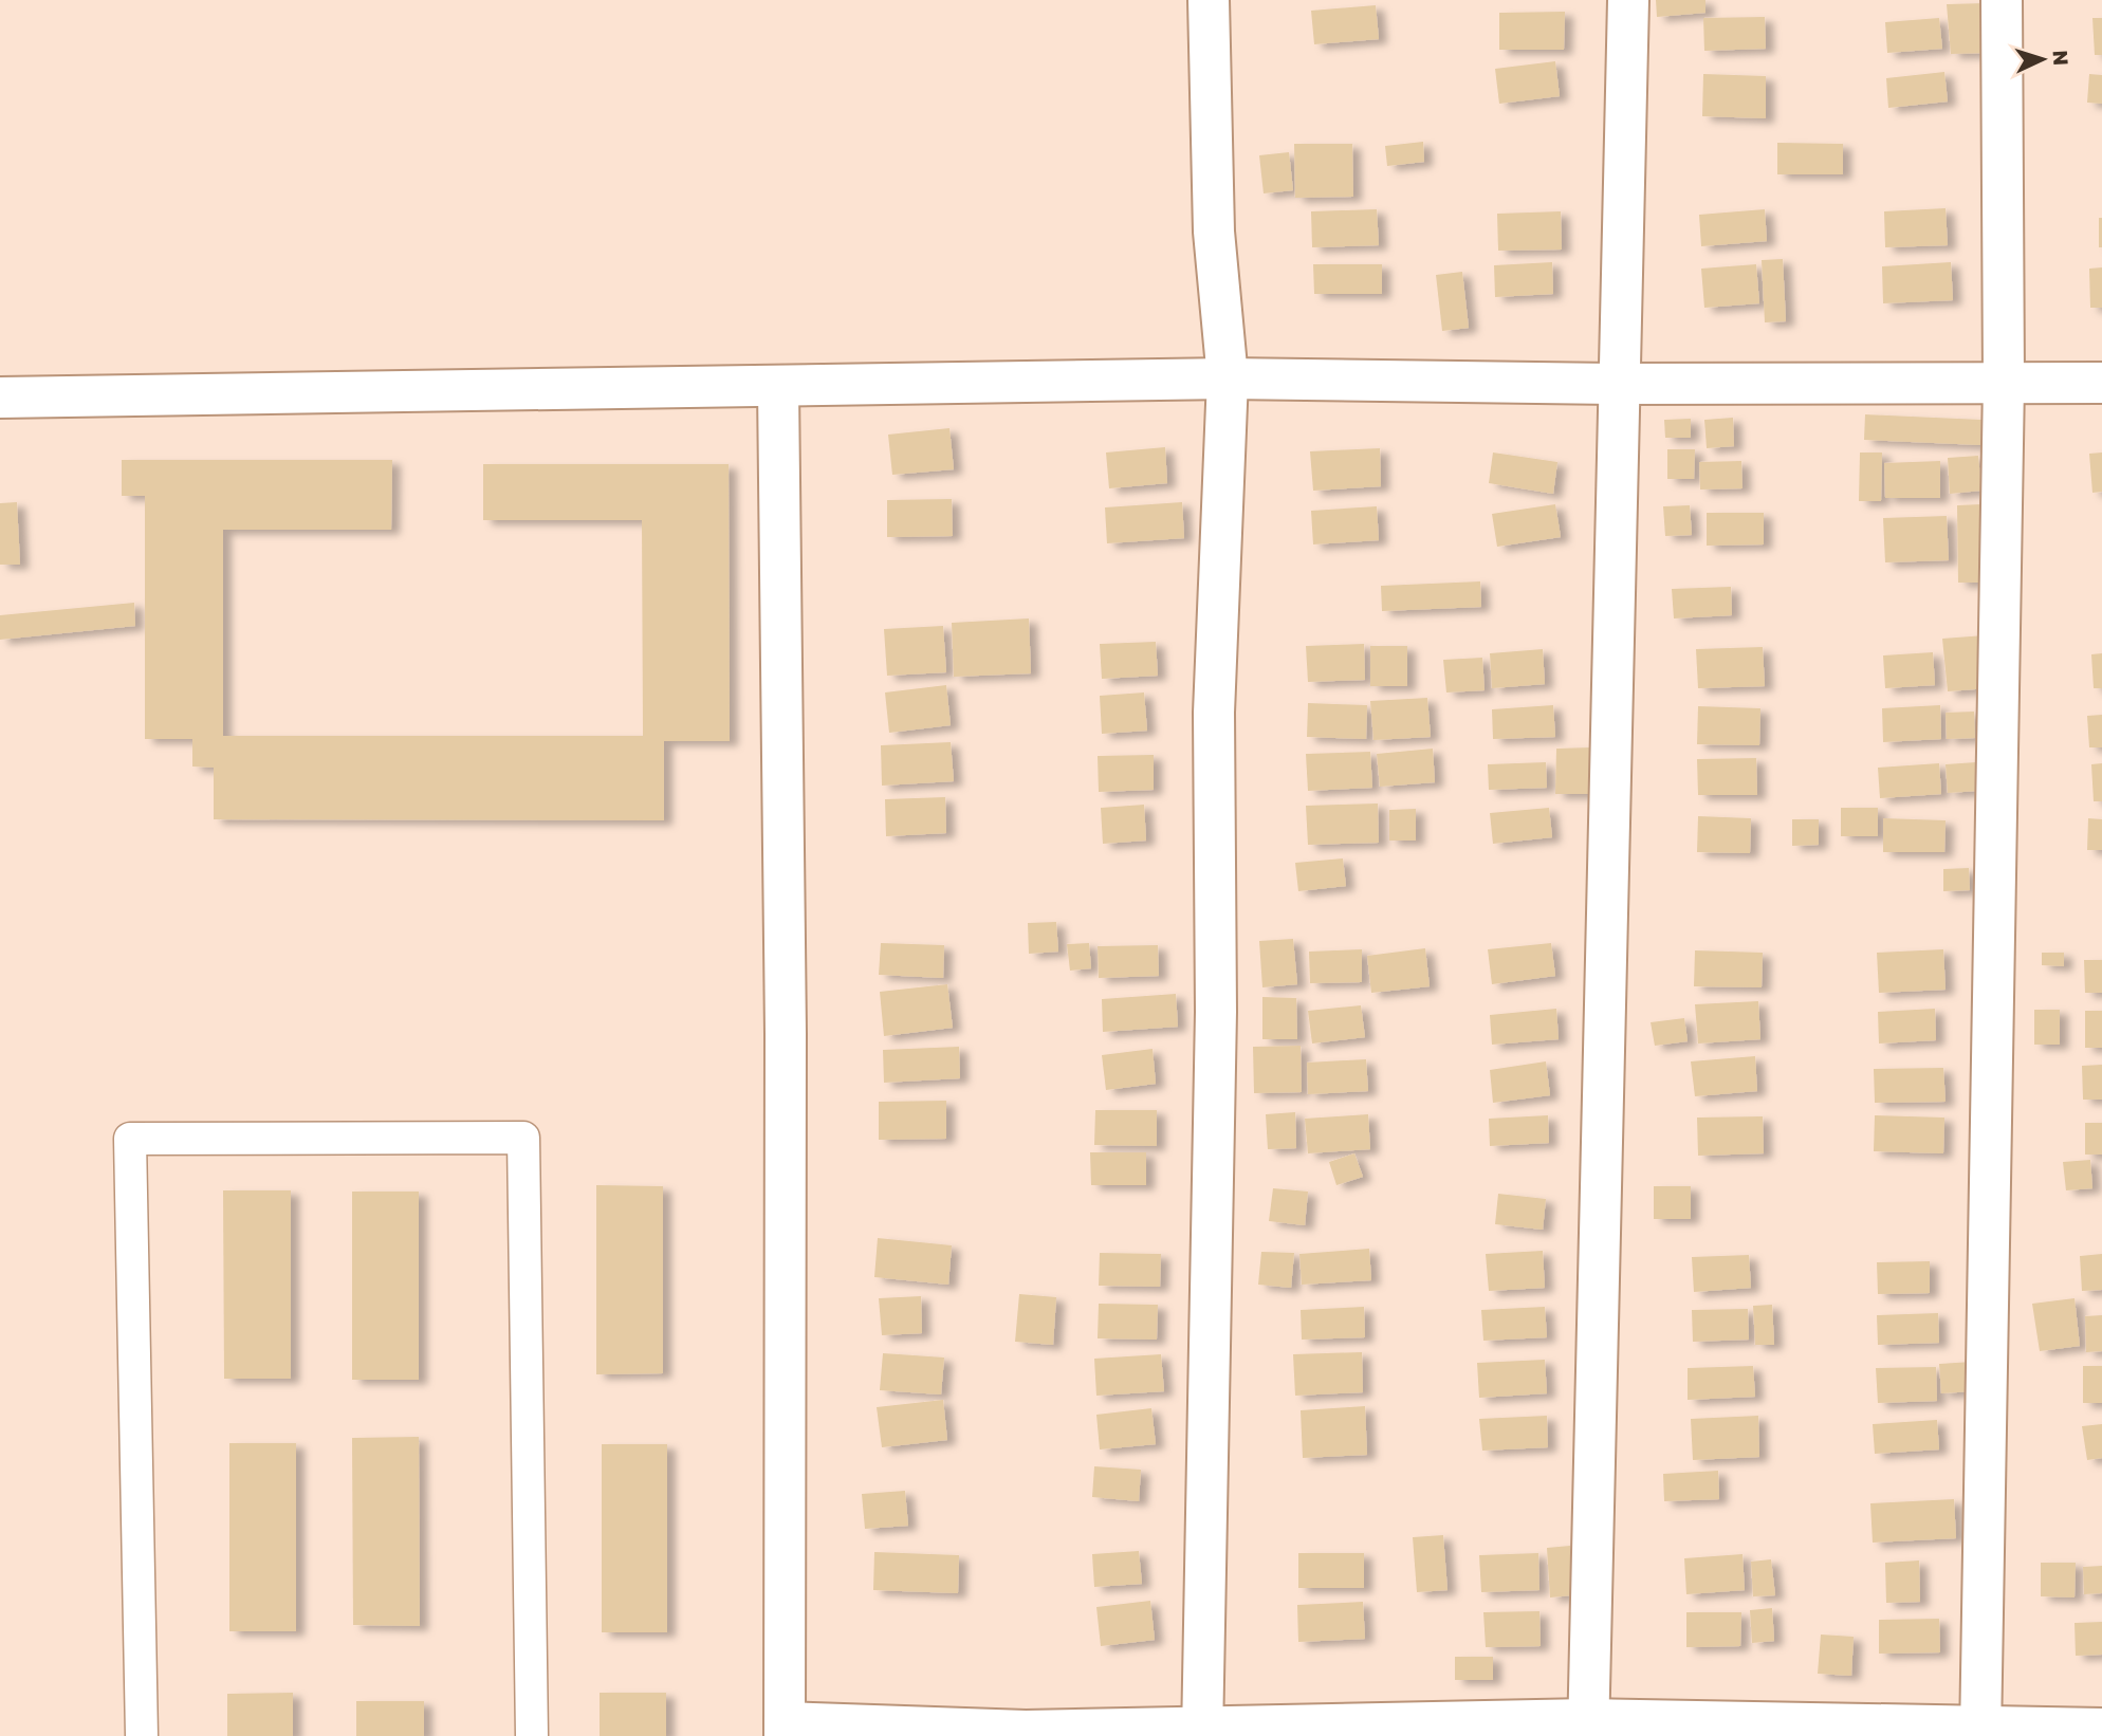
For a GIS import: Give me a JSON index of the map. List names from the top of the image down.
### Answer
{
  "north": "right"
}
